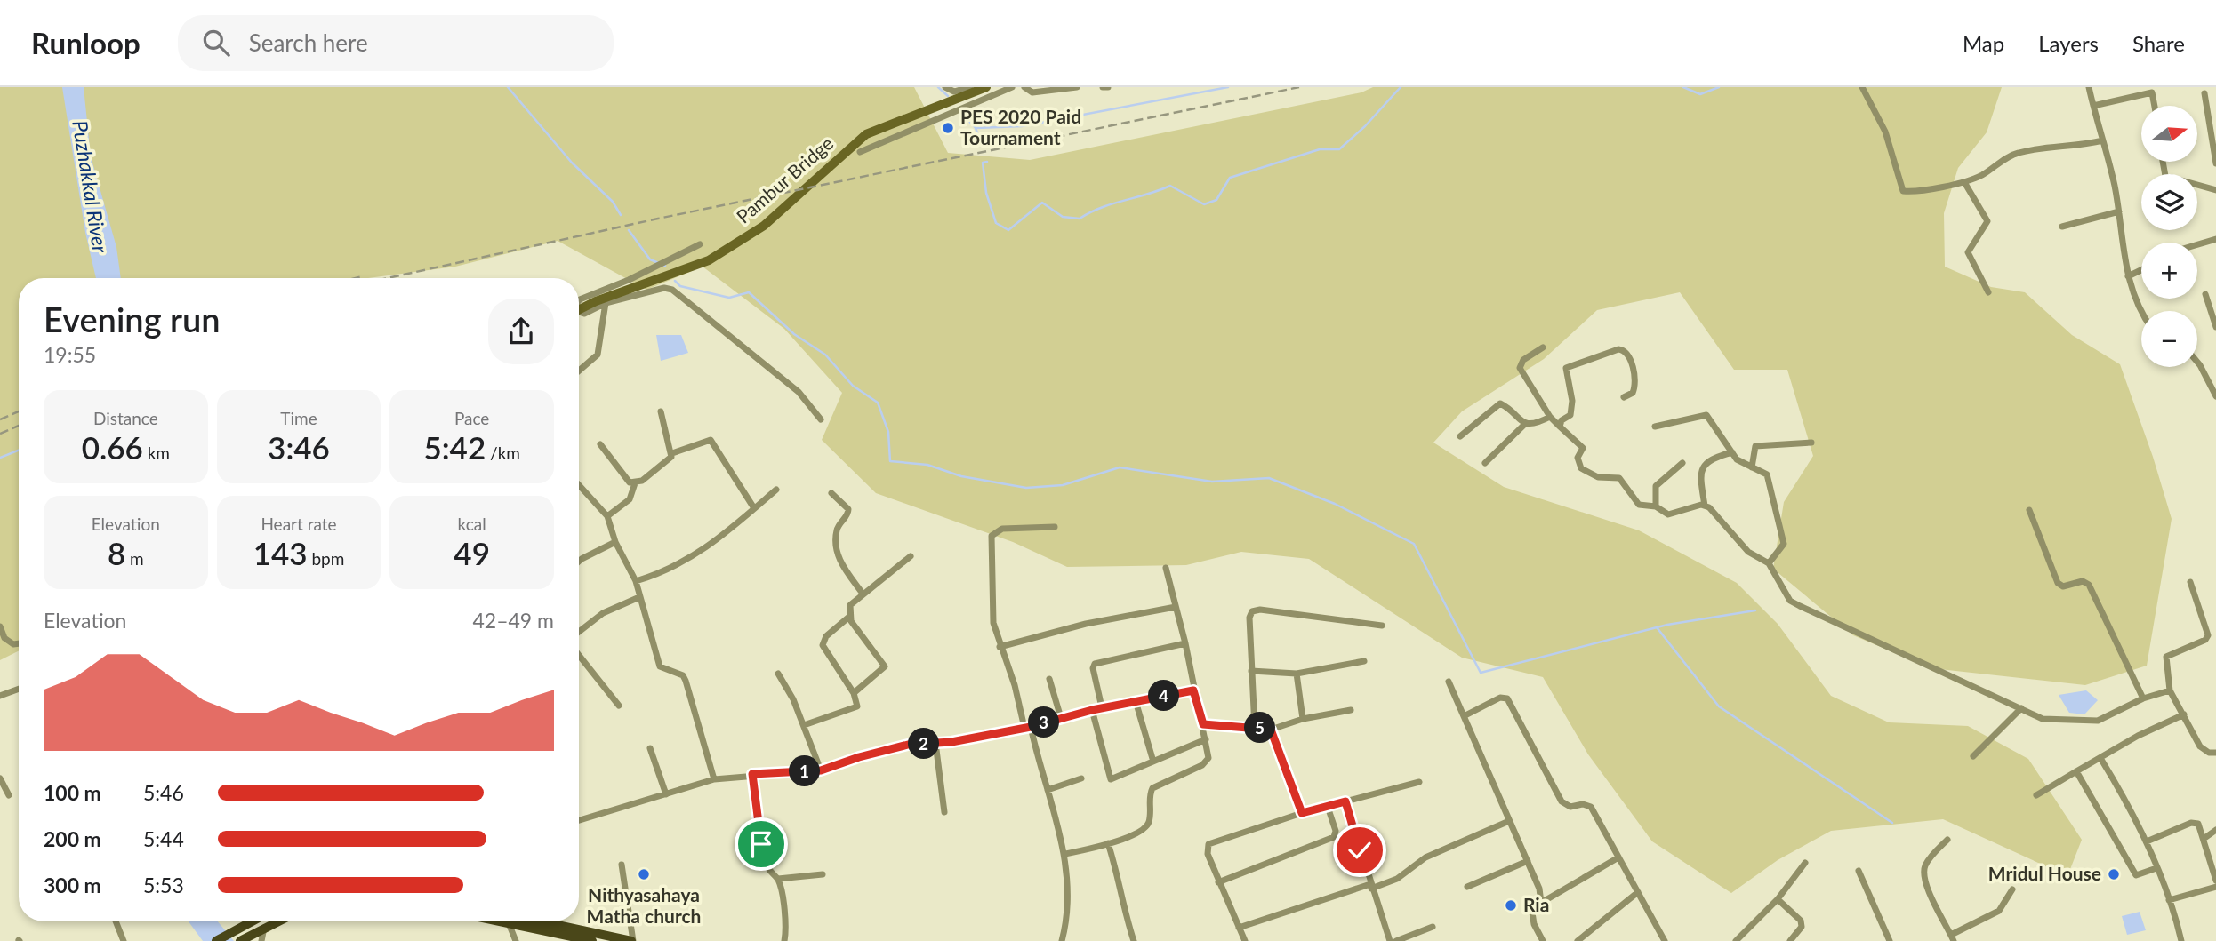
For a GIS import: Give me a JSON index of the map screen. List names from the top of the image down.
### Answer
{
  "streets": {
    "main road": ["Pambur Bridge"]
  },
  "water": ["Puzhakkal River"],
  "places": [
    "PES 2020 Paid Tournament",
    "Nithyasahaya Matha church",
    "Mridul House",
    "Ria"
  ],
  "north": "right",
  "page": {
    "header": "Runloop",
    "search": "Search here",
    "nav": ["Map", "Layers", "Share"],
    "map_buttons": ["+", "−"],
    "heading": ["Evening run", "19:55"],
    "stats": [
      ["Distance", "0.66 km"],
      ["Time", "3:46"],
      ["Pace", "5:42 /km"],
      ["Elevation", "8 m"],
      ["Heart rate", "143 bpm"],
      ["kcal", "49"]
    ],
    "chart": ["Elevation", "42–49 m"],
    "pins": [
      "4",
      "3",
      "5",
      "2",
      "1"
    ],
    "list": [
      {
        "name": "100 m",
        "note": "5:46"
      },
      {
        "name": "200 m",
        "note": "5:44"
      },
      {
        "name": "300 m",
        "note": "5:53"
      }
    ]
  }
}
